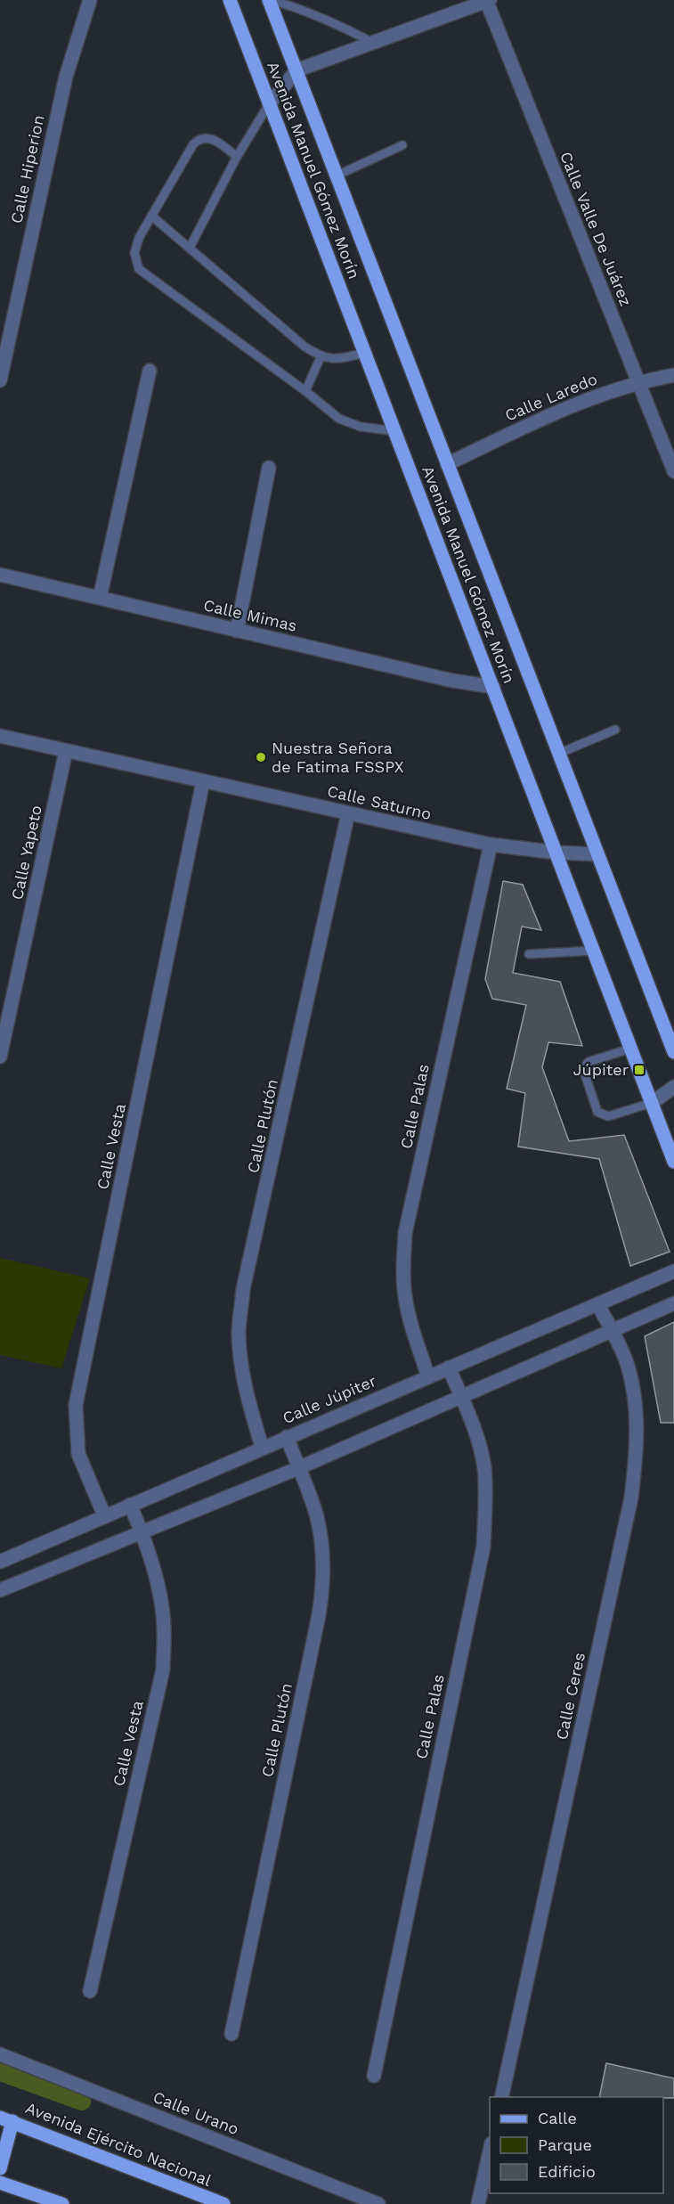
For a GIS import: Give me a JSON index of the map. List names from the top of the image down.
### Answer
{
  "streets": {
    "main road": ["Avenida Manuel Gómez Morín", "Avenida Ejército Nacional"],
    "street": [
      "Calle Hiperion",
      "Calle Valle De Juárez",
      "Calle Laredo",
      "Calle Mimas",
      "Calle Saturno",
      "Calle Yapeto",
      "Calle Palas",
      "Calle Plutón",
      "Calle Vesta",
      "Calle Júpiter",
      "Calle Ceres",
      "Calle Urano"
    ]
  },
  "crossings": [
    ["Avenida Manuel Gómez Morín", "Calle Laredo"],
    ["Avenida Manuel Gómez Morín", "Calle Mimas"],
    ["Avenida Manuel Gómez Morín", "Calle Saturno"],
    ["Calle Valle De Juárez", "Calle Laredo"],
    ["Calle Saturno", "Calle Yapeto"],
    ["Calle Saturno", "Calle Palas"],
    ["Calle Saturno", "Calle Plutón"],
    ["Calle Saturno", "Calle Vesta"],
    ["Calle Palas", "Calle Júpiter"],
    ["Calle Plutón", "Calle Júpiter"],
    ["Calle Vesta", "Calle Júpiter"],
    ["Calle Júpiter", "Calle Ceres"]
  ],
  "places": {
    "other": ["Nuestra Señora de Fatima FSSPX"],
    "transit": ["Júpiter"]
  },
  "legend": ["Calle", "Parque", "Edificio"]
}
